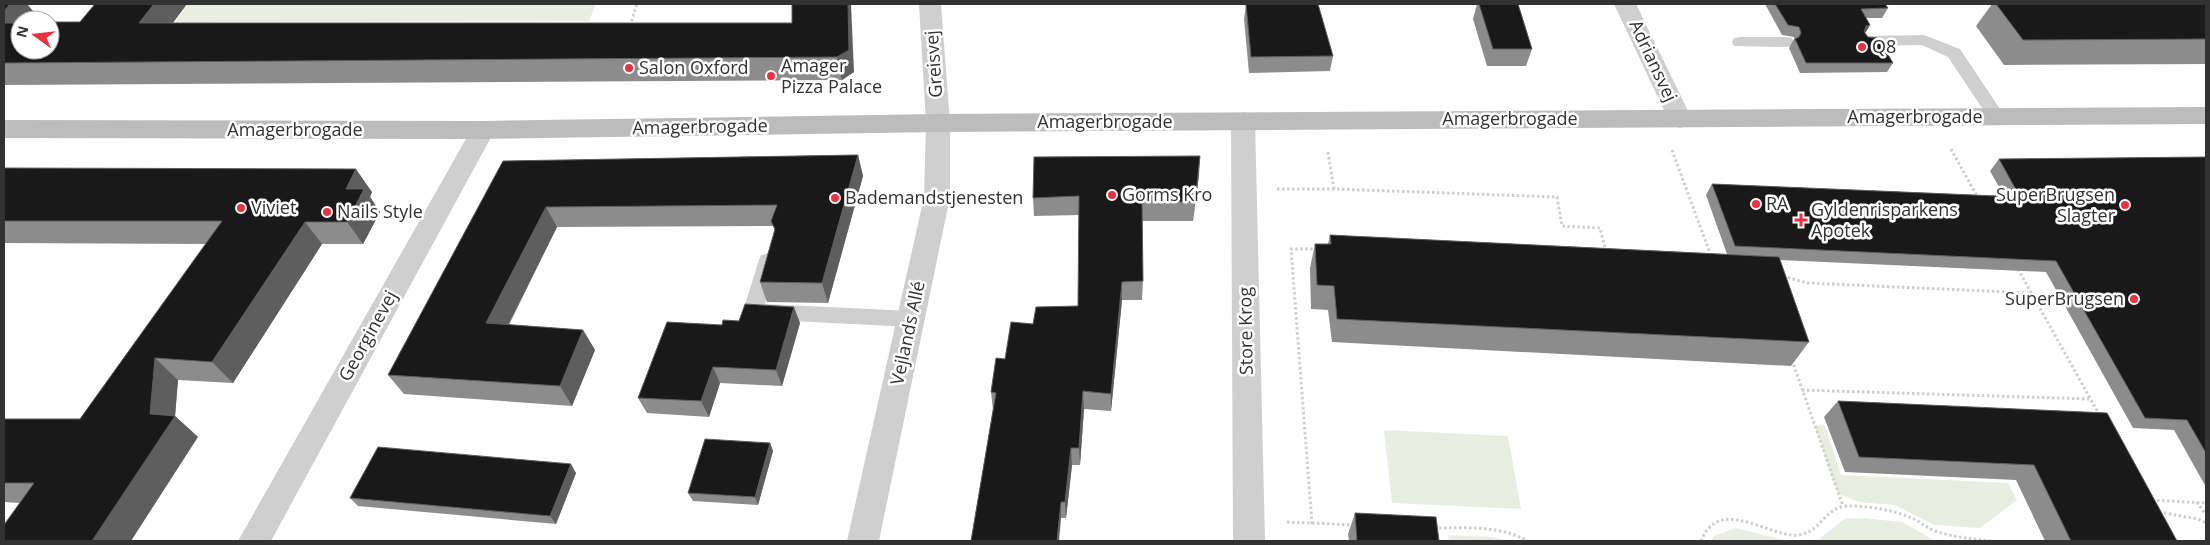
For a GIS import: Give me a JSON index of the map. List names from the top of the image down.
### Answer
{
  "streets": {
    "street": [
      "Adriansvej",
      "Greisvej",
      "Amagerbrogade",
      "Store Krog",
      "Vejlands Allé",
      "Georginevej"
    ]
  },
  "crossings": [
    ["Adriansvej", "Amagerbrogade"],
    ["Greisvej", "Amagerbrogade"],
    ["Greisvej", "Vejlands Allé"],
    ["Amagerbrogade", "Store Krog"],
    ["Amagerbrogade", "Vejlands Allé"],
    ["Amagerbrogade", "Georginevej"]
  ],
  "places": {
    "other": [
      "Q8",
      "Salon Oxford",
      "Amager Pizza Palace",
      "Gorms Kro",
      "Bademandstjenesten",
      "RA",
      "SuperBrugsen Slagter",
      "Viviet",
      "Nails Style",
      "SuperBrugsen"
    ],
    "health": ["Gyldenrisparkens Apotek"]
  },
  "north": "left"
}
